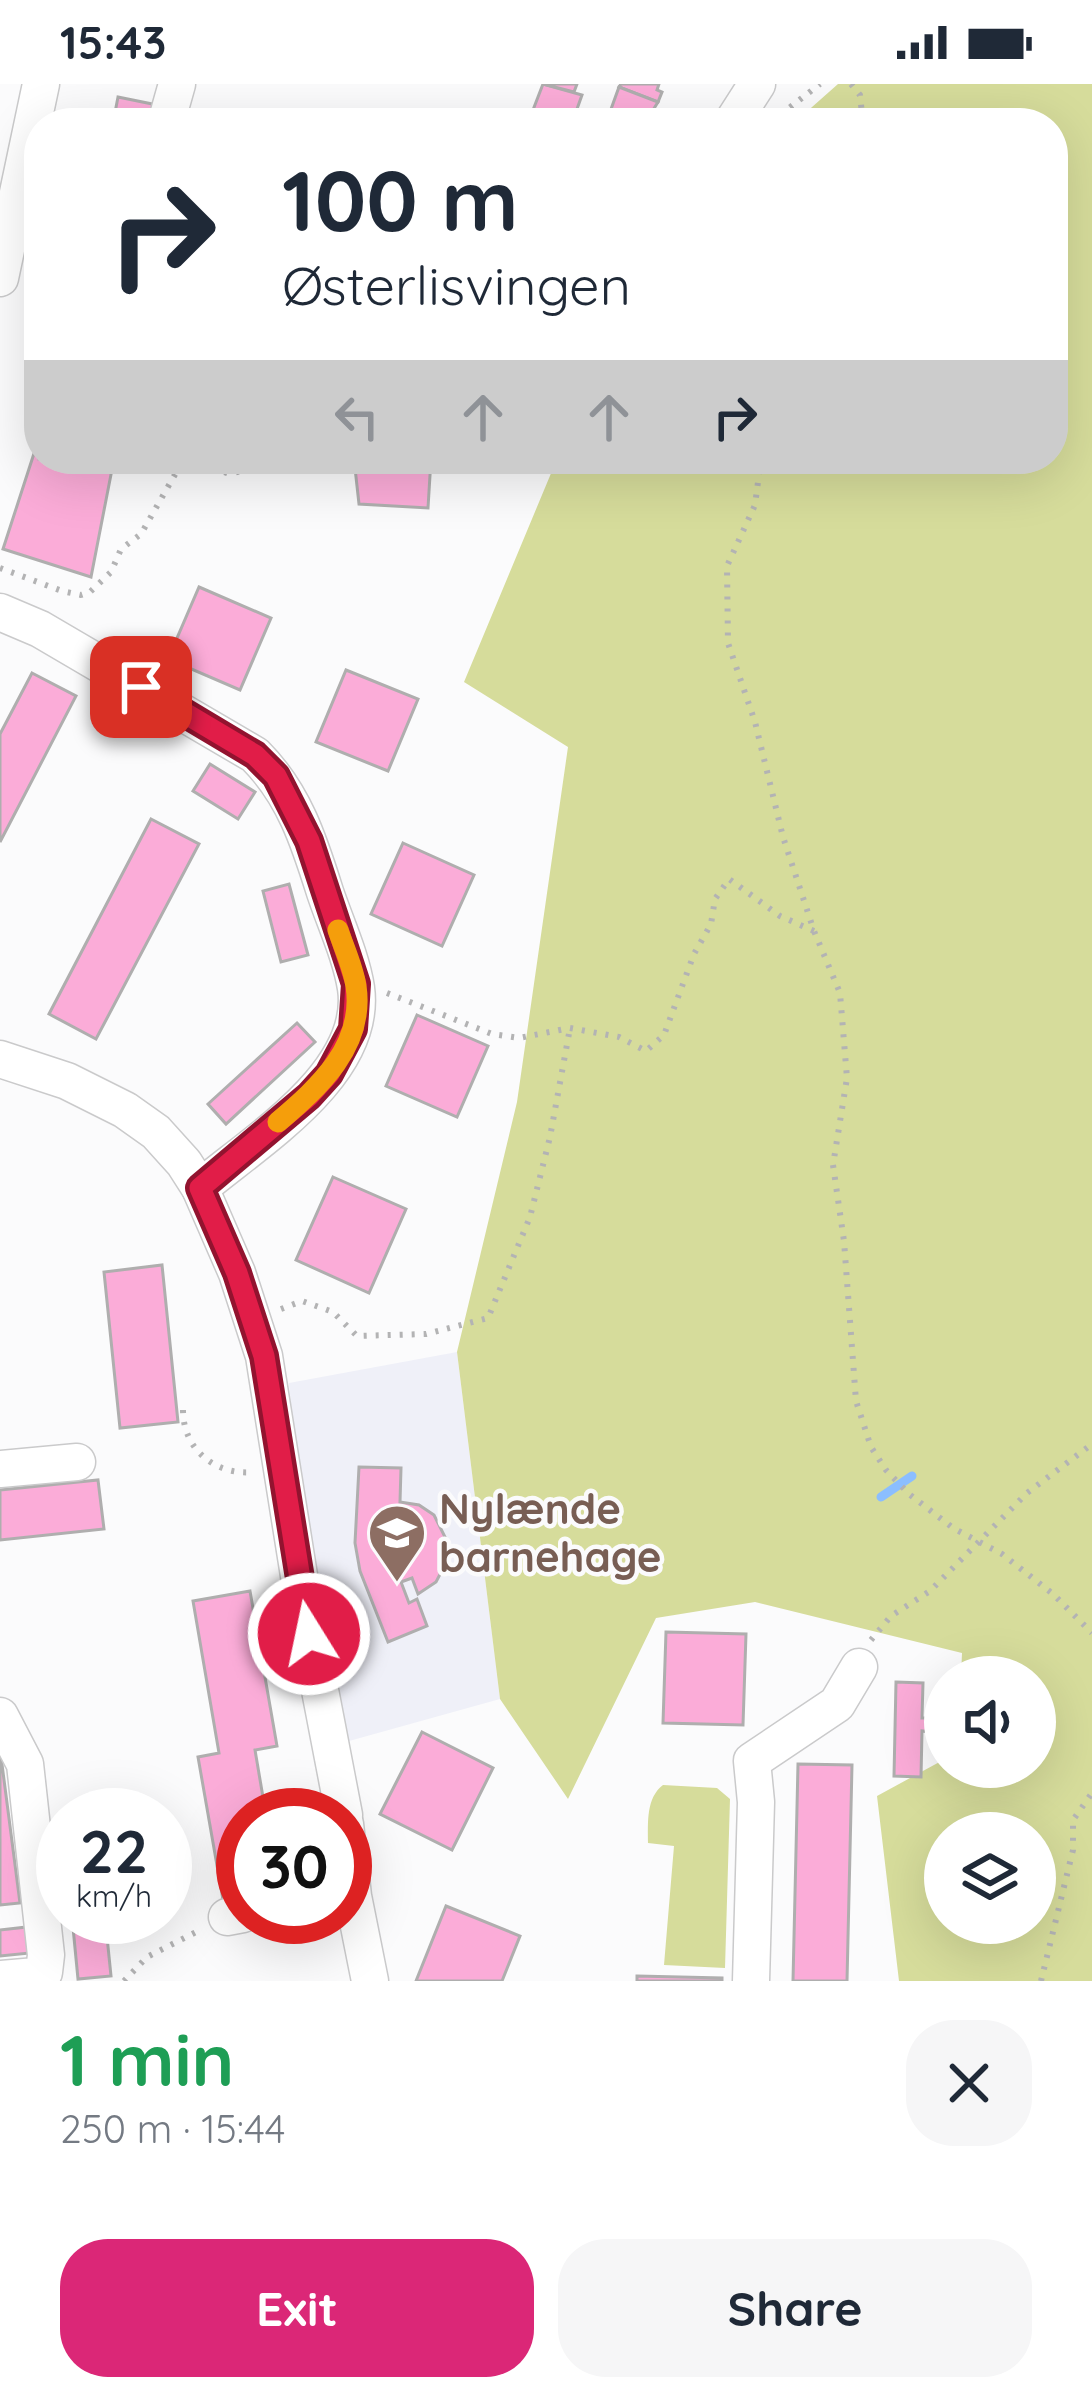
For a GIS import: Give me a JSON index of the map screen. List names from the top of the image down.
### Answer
{
  "places": {
    "school or university": ["Nylænde barnehage"]
  },
  "page": {
    "status": "15:43",
    "turn": ["100 m", "Østerlisvingen"],
    "speed": "22 km/h",
    "limit": "30",
    "heading": ["1 min", "250 m · 15:44"],
    "buttons": ["Exit", "Share"]
  }
}
